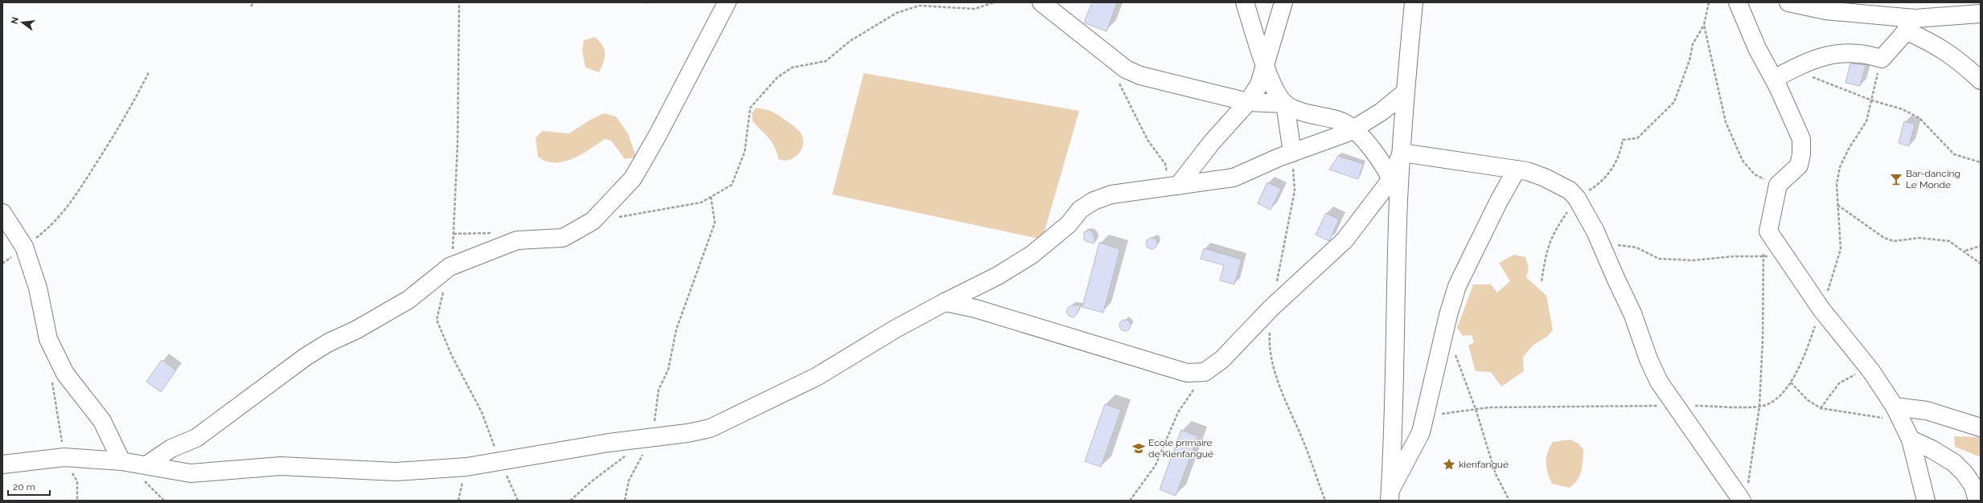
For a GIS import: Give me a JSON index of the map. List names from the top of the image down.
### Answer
{
  "places": {
    "bar": ["Bar-dancing Le Monde"],
    "school or university": ["Ecole primaire de Kienfangué"],
    "place": ["kienfangué"]
  },
  "scale_bar": "20 m",
  "north": "left"
}
